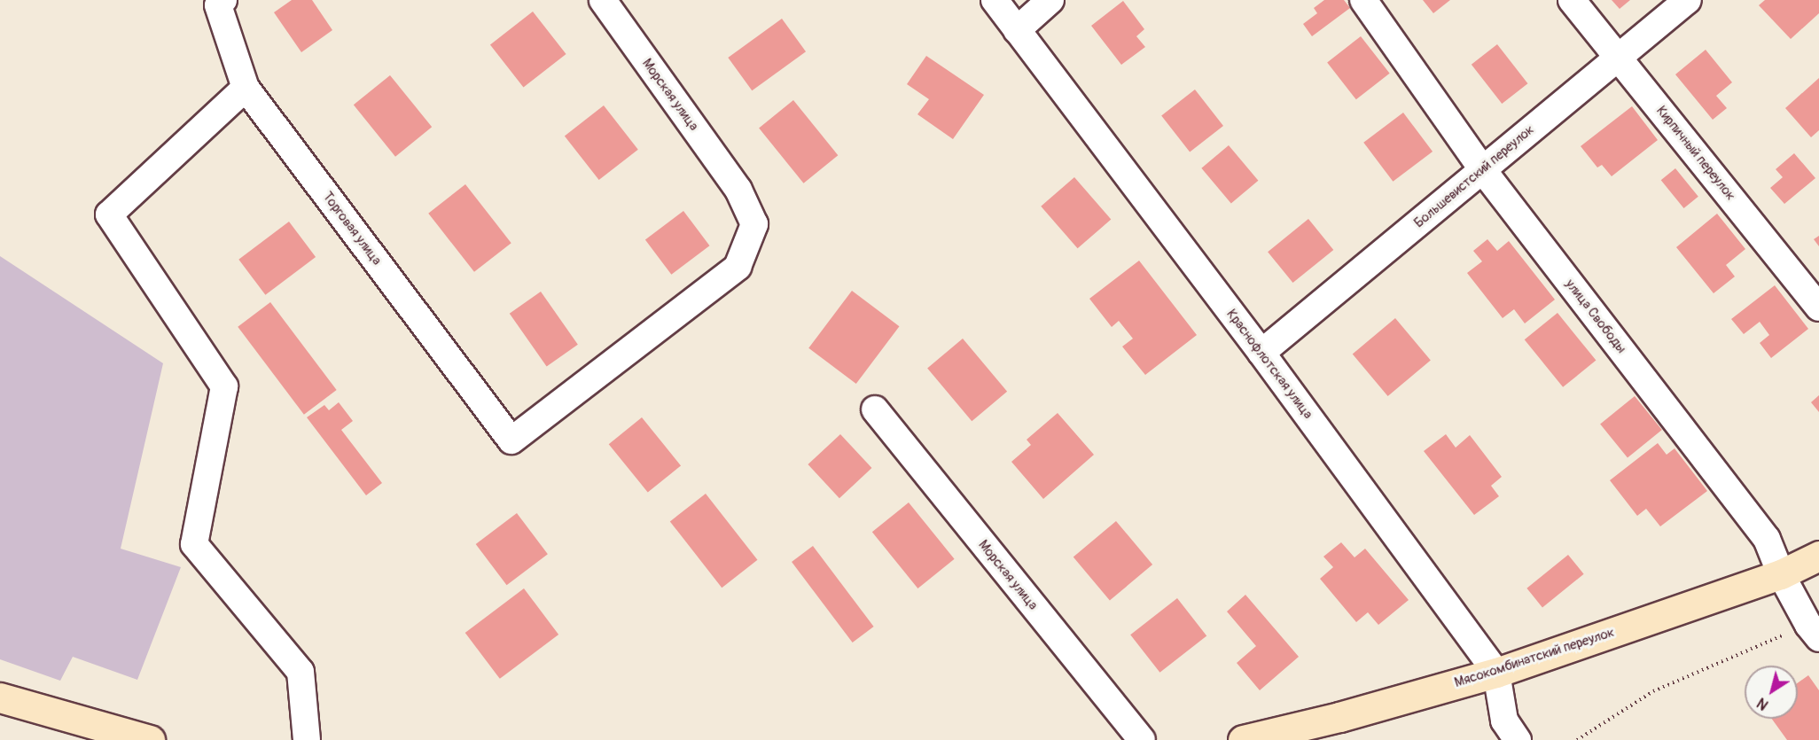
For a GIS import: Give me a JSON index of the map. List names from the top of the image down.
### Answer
{
  "streets": {
    "main road": ["Мясокомбинатский переулок"],
    "street": [
      "Морская улица",
      "Кирпичный переулок",
      "Большевистский переулок",
      "Торговая улица",
      "улица Свободы",
      "Краснофлотская улица"
    ]
  },
  "crossings": [
    ["Морская улица", "Торговая улица"],
    ["Кирпичный переулок", "Большевистский переулок"],
    ["Большевистский переулок", "улица Свободы"],
    ["Большевистский переулок", "Краснофлотская улица"],
    ["улица Свободы", "Мясокомбинатский переулок"],
    ["Краснофлотская улица", "Мясокомбинатский переулок"]
  ],
  "north": "bottom left"
}
